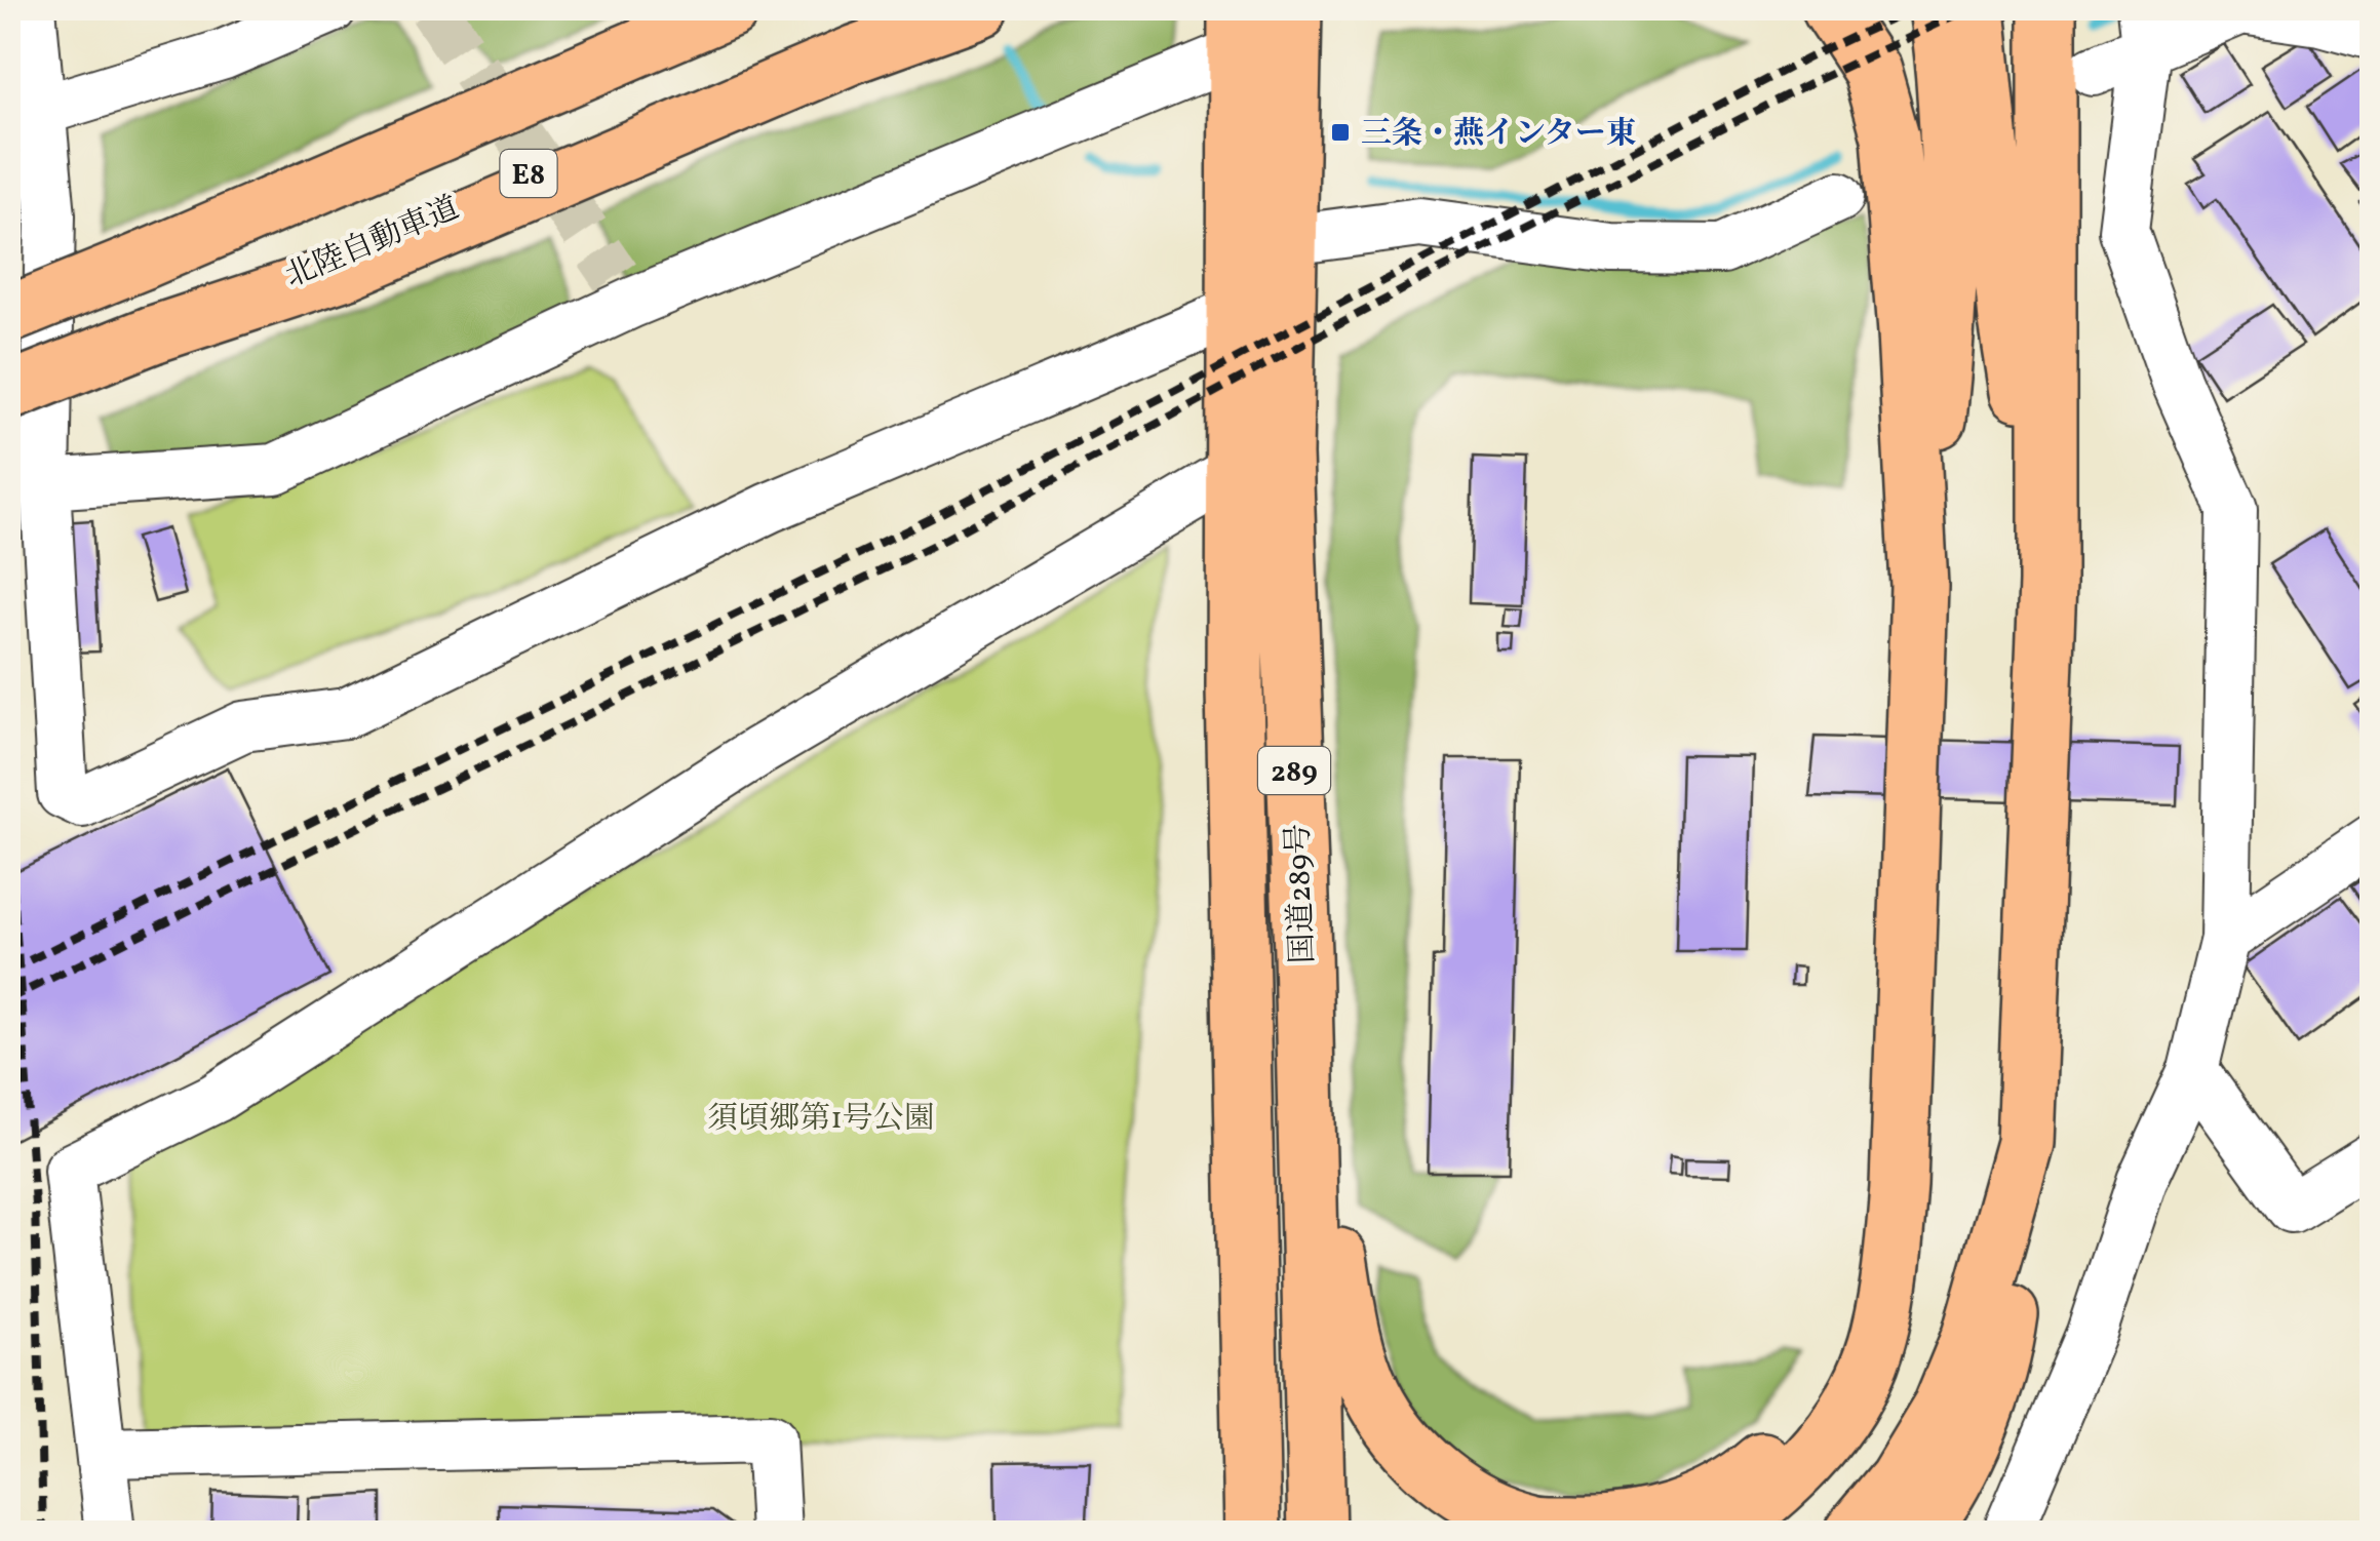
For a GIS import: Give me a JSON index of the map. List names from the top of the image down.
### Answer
{
  "streets": {
    "highway": [
      "E8",
      "北陸自動車道",
      "289",
      "国道289号"
    ]
  },
  "parks": ["須頃郷第1号公園"],
  "places": {
    "transit": ["三条・燕インター東"]
  }
}
